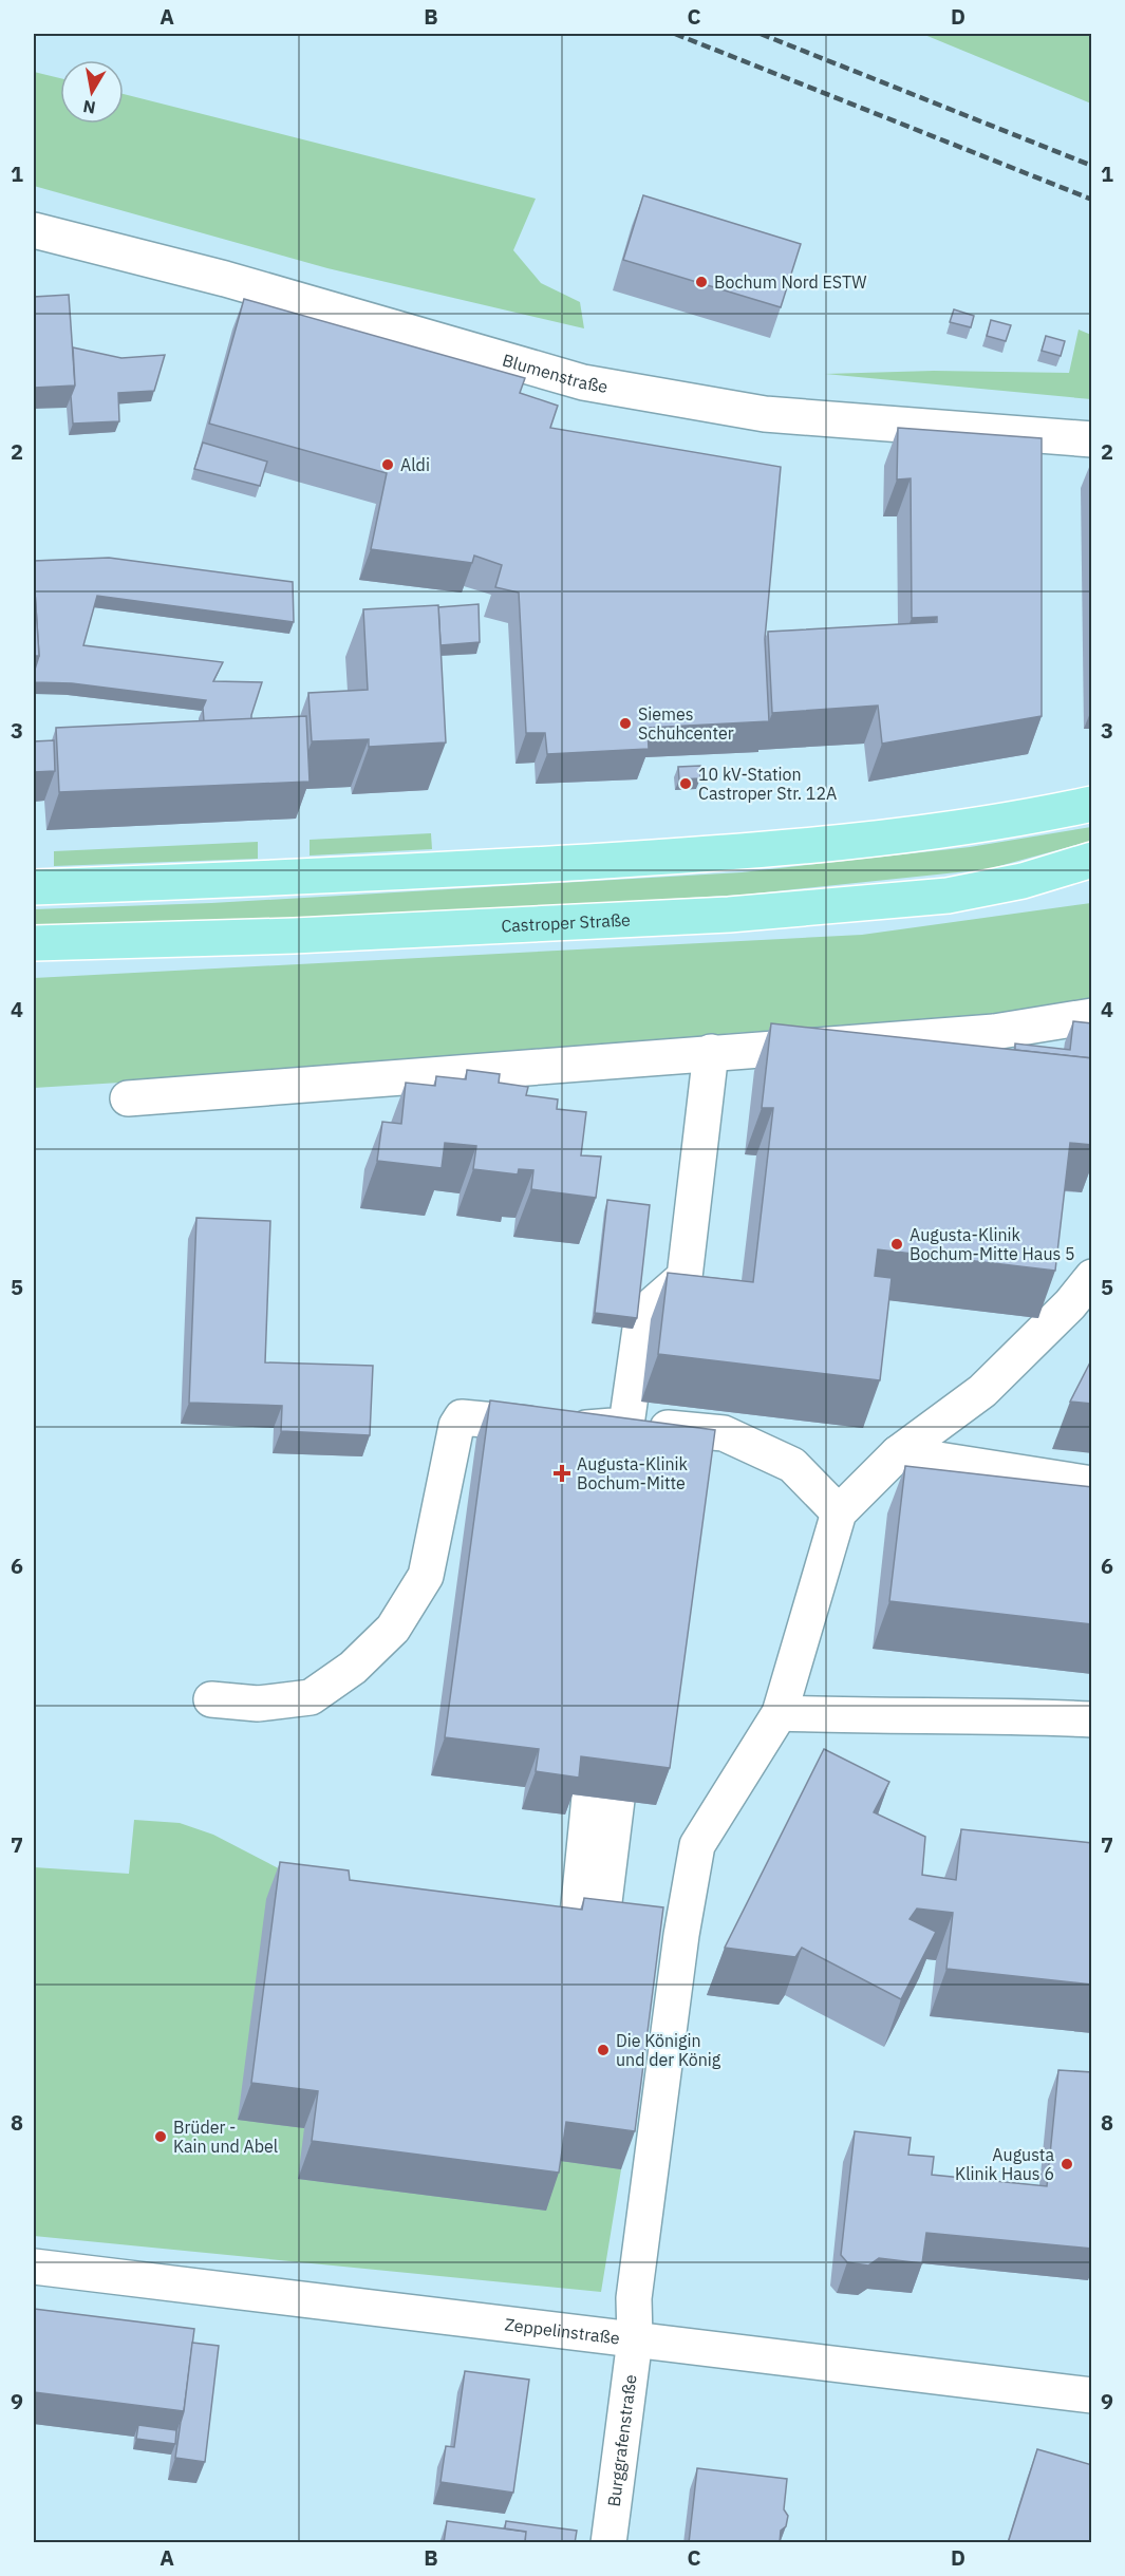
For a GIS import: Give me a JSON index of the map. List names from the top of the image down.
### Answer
{
  "streets": {
    "main road": ["Castroper Straße"],
    "street": ["Blumenstraße", "Zeppelinstraße", "Burggrafenstraße"]
  },
  "crossings": [
    ["Zeppelinstraße", "Burggrafenstraße"]
  ],
  "places": {
    "other": [
      "Bochum Nord ESTW",
      "Aldi",
      "Siemes Schuhcenter",
      "10 kV-Station Castroper Str. 12A",
      "Augusta-Klinik Bochum-Mitte Haus 5",
      "Die Königin und der König",
      "Brüder - Kain und Abel",
      "Augusta Klinik Haus 6"
    ],
    "health": ["Augusta-Klinik Bochum-Mitte"]
  },
  "north": "bottom",
  "grid": {
    "columns": [
      "A",
      "B",
      "C",
      "D"
    ],
    "rows": [
      "1",
      "2",
      "3",
      "4",
      "5",
      "6",
      "7",
      "8",
      "9"
    ]
  }
}
